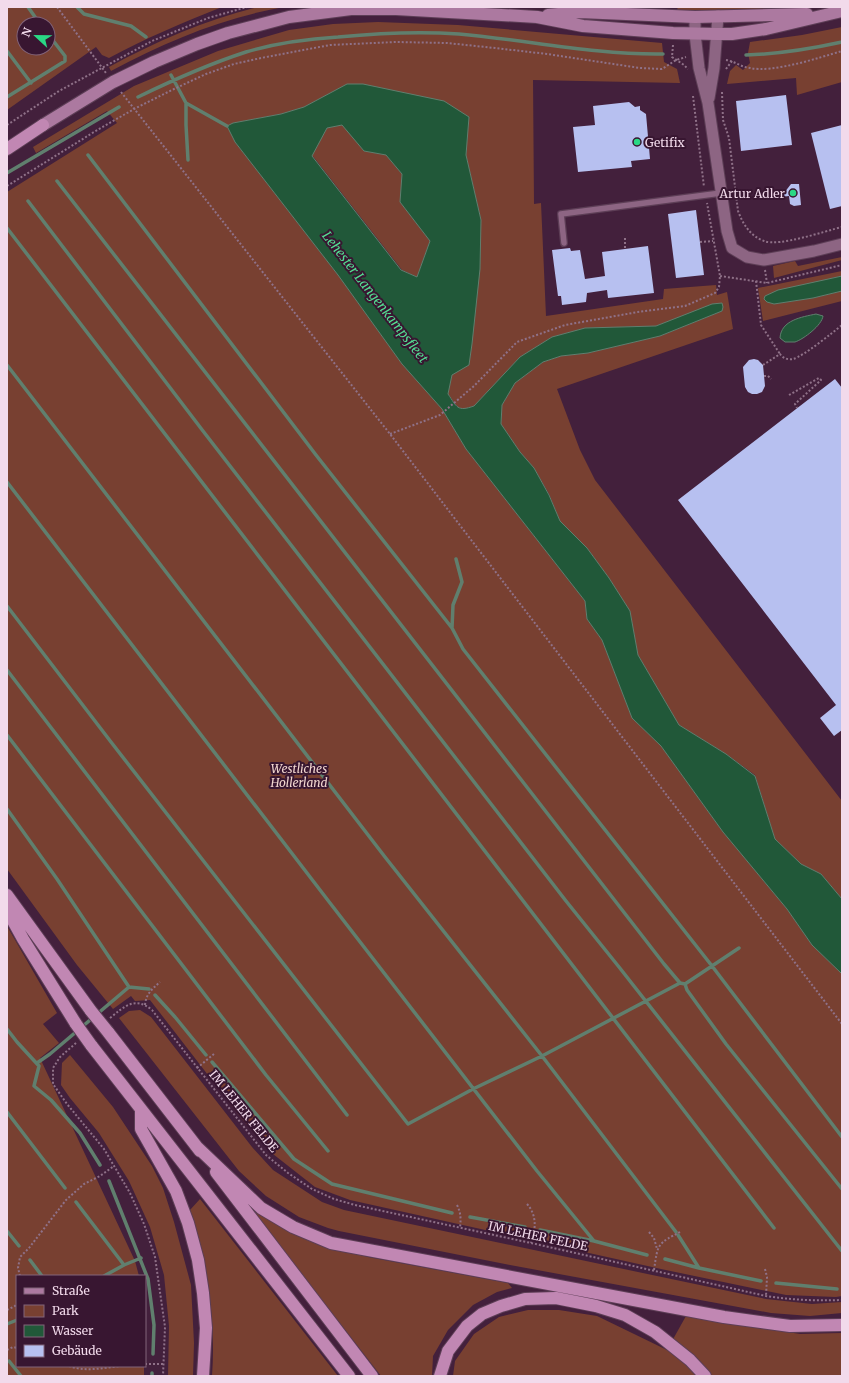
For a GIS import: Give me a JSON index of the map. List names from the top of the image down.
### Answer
{
  "streets": {
    "path": ["IM LEHER FELDE"]
  },
  "water": ["Lehester Langenkampsfleet"],
  "parks": ["Westliches Hollerland"],
  "places": ["Getifix", "Artur Adler"],
  "legend": [
    "Straße",
    "Park",
    "Wasser",
    "Gebäude"
  ],
  "north": "left"
}
